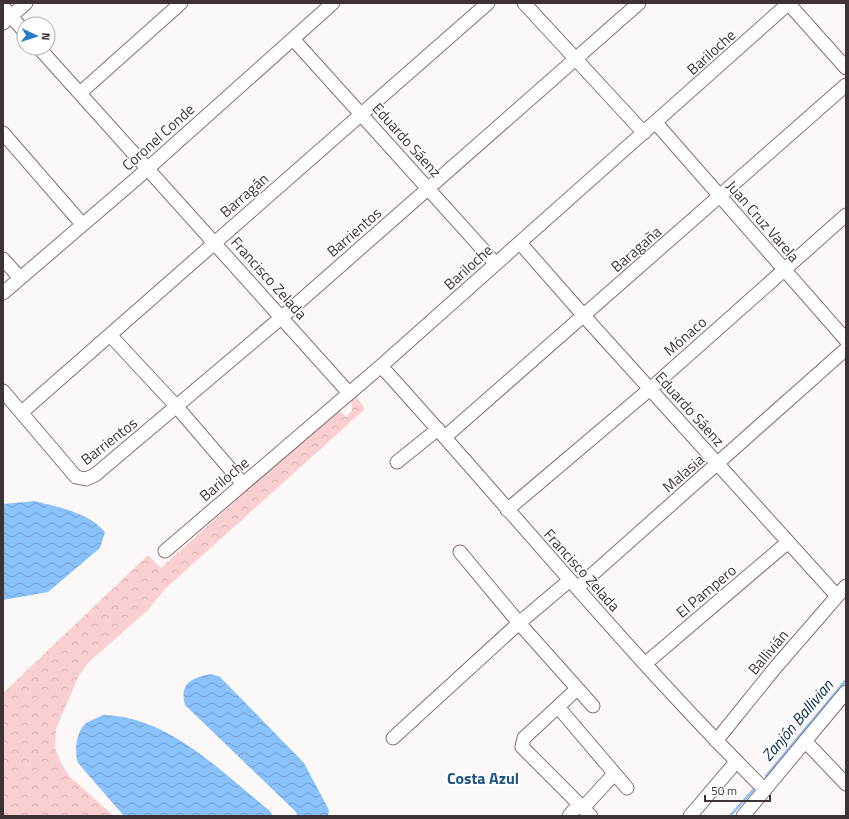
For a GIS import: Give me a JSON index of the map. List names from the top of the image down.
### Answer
{
  "streets": {
    "street": [
      "Bariloche",
      "Coronel Conde",
      "Eduardo Sáenz",
      "Barragán",
      "Juan Cruz Varela",
      "Barrientos",
      "Baragaña",
      "Francisco Zelada",
      "Mónaco",
      "Malasia",
      "El Pampero",
      "Ballivián"
    ]
  },
  "crossings": [
    ["Bariloche", "Eduardo Sáenz"],
    ["Bariloche", "Juan Cruz Varela"],
    ["Bariloche", "Francisco Zelada"],
    ["Coronel Conde", "Eduardo Sáenz"],
    ["Coronel Conde", "Francisco Zelada"],
    ["Eduardo Sáenz", "Barragán"],
    ["Eduardo Sáenz", "Barrientos"],
    ["Eduardo Sáenz", "Baragaña"],
    ["Eduardo Sáenz", "Mónaco"],
    ["Eduardo Sáenz", "Malasia"],
    ["Eduardo Sáenz", "El Pampero"],
    ["Eduardo Sáenz", "Ballivián"],
    ["Barragán", "Barrientos"],
    ["Barragán", "Francisco Zelada"],
    ["Juan Cruz Varela", "Baragaña"],
    ["Juan Cruz Varela", "Mónaco"],
    ["Barrientos", "Francisco Zelada"],
    ["Baragaña", "Francisco Zelada"],
    ["Francisco Zelada", "Mónaco"],
    ["Francisco Zelada", "Malasia"],
    ["Francisco Zelada", "El Pampero"],
    ["Francisco Zelada", "Ballivián"]
  ],
  "districts": ["Costa Azul"],
  "water": ["Zanjón Ballivian"],
  "scale_bar": "50 m",
  "north": "right"
}
